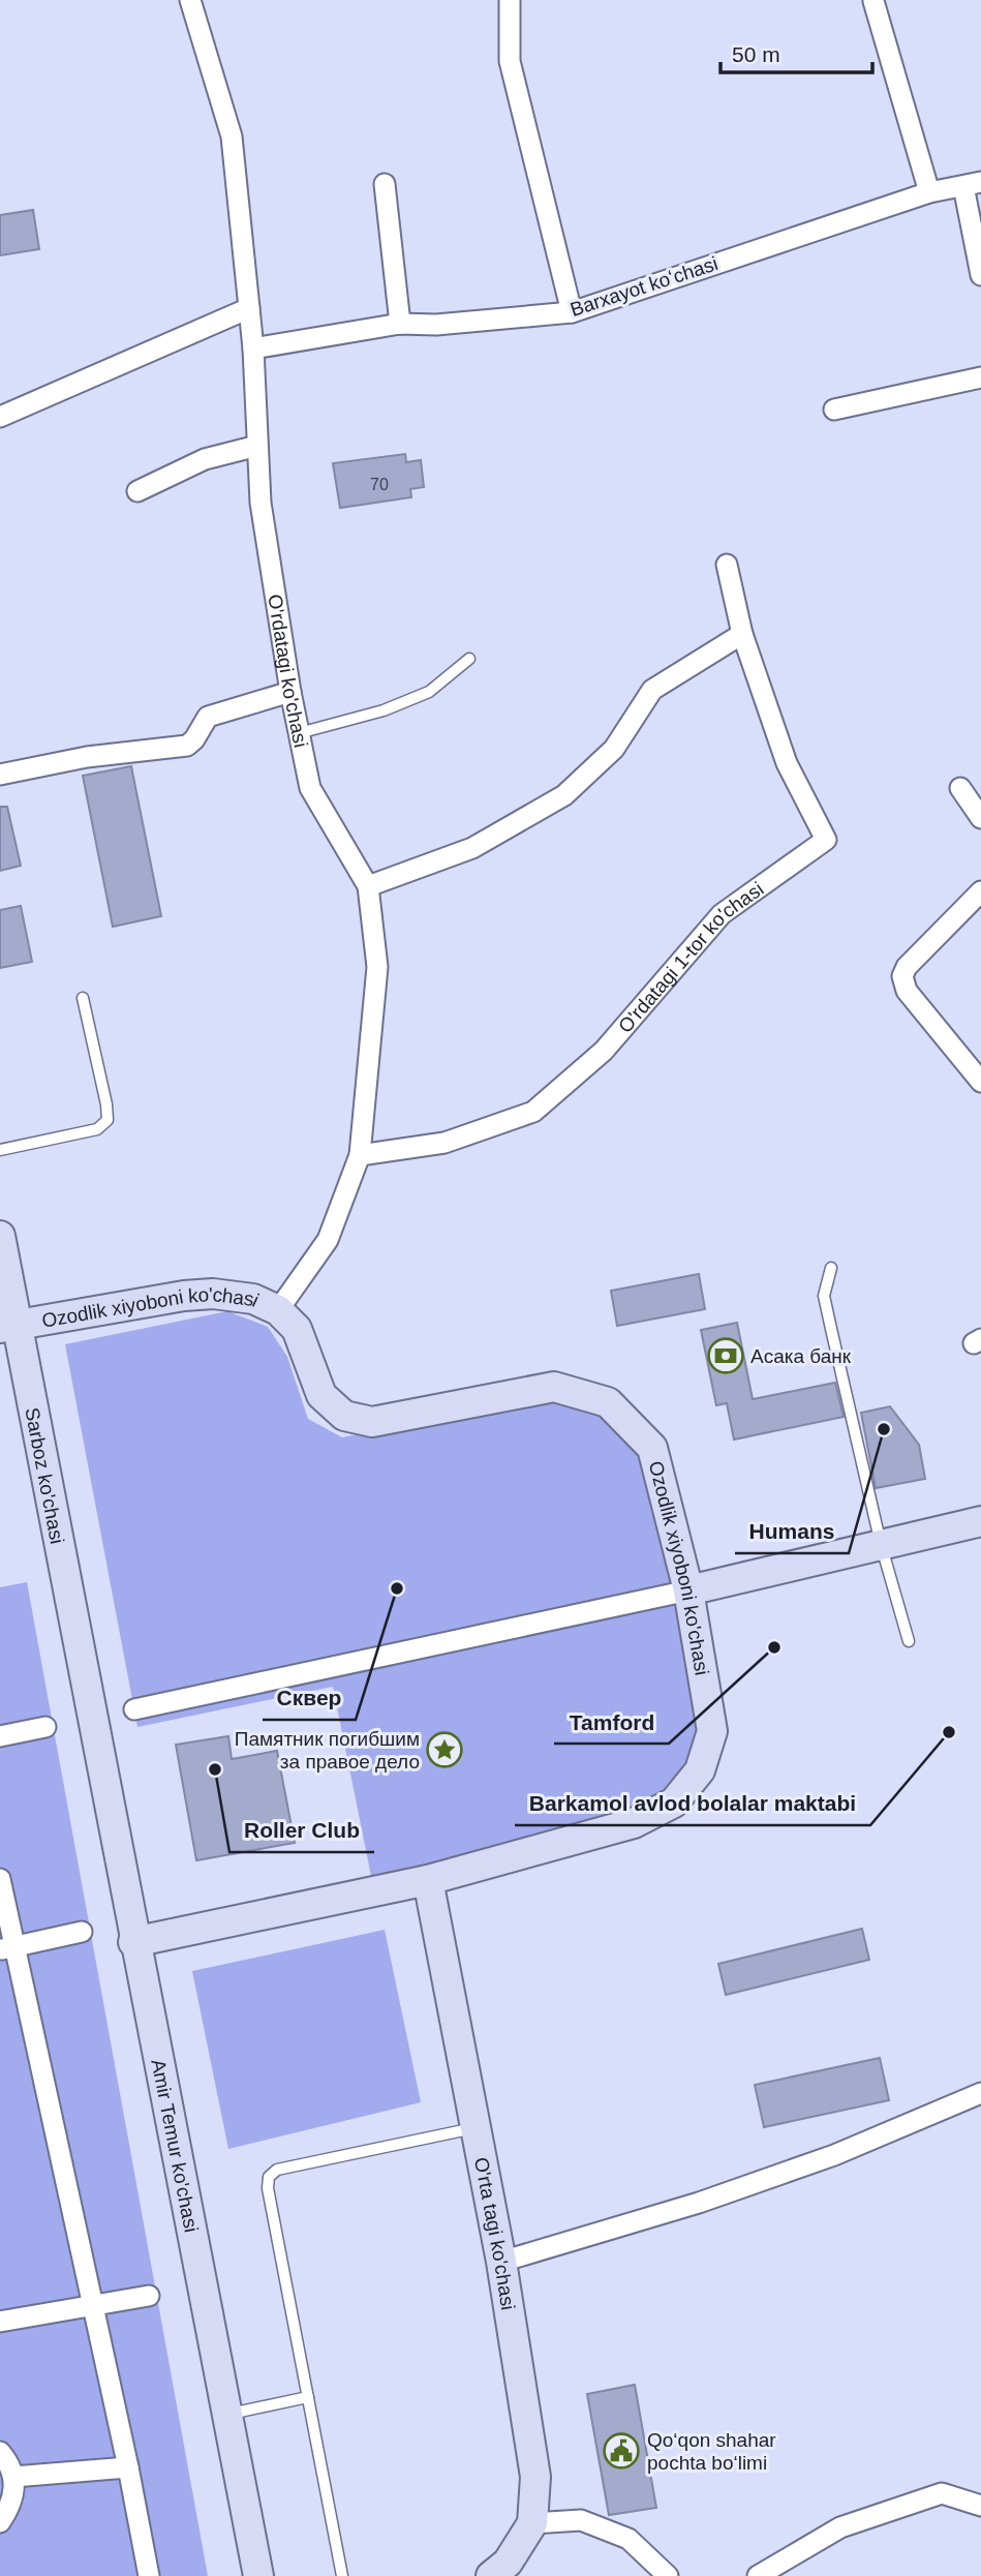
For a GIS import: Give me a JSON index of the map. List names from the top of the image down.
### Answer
{
  "streets": {
    "main road": [
      "Ozodlik xiyoboni ko'chasi",
      "Sarboz ko'chasi",
      "Amir Temur ko'chasi",
      "O'rta tagi ko'chasi"
    ],
    "street": ["Barxayot koʻchasi", "O'rdatagi ko'chasi", "O'rdatagi 1-tor ko'chasi"]
  },
  "crossings": [
    ["Barxayot koʻchasi", "O'rdatagi ko'chasi"],
    ["O'rdatagi ko'chasi", "O'rdatagi 1-tor ko'chasi"],
    ["O'rdatagi ko'chasi", "Ozodlik xiyoboni ko'chasi"],
    ["Ozodlik xiyoboni ko'chasi", "Sarboz ko'chasi"],
    ["Ozodlik xiyoboni ko'chasi", "Amir Temur ko'chasi"],
    ["Ozodlik xiyoboni ko'chasi", "O'rta tagi ko'chasi"],
    ["Sarboz ko'chasi", "Amir Temur ko'chasi"]
  ],
  "places": {
    "bank": ["Асака банк"],
    "other": [
      "Humans",
      "Сквер",
      "Tamford",
      "Barkamol avlod bolalar maktabi",
      "Roller Club"
    ],
    "place": ["Памятник погибшим за правое дело"],
    "public building": ["Qo‘qon shahar pochta bo‘limi"]
  },
  "house_numbers": ["70"],
  "scale_bar": "50 m"
}
